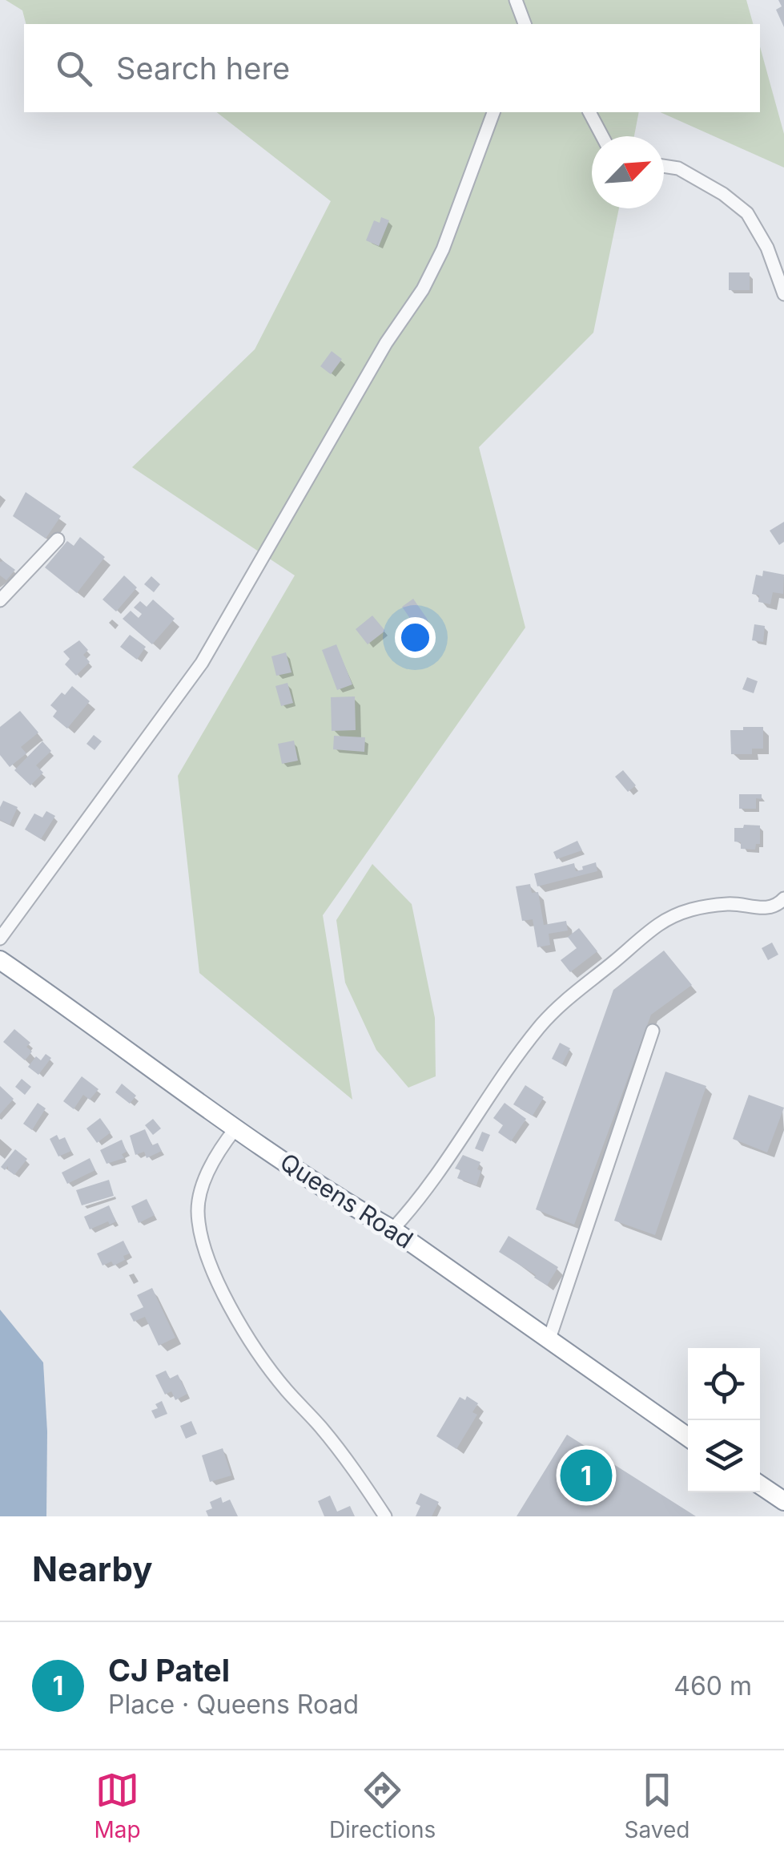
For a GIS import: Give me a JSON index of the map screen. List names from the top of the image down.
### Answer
{
  "streets": {
    "highway": ["Queens Road"]
  },
  "north": "top right",
  "page": {
    "search": "Search here",
    "pins": "1",
    "heading": "Nearby",
    "list": [
      {
        "mark": "1",
        "name": "CJ Patel",
        "note": "Place · Queens Road",
        "value": "460 m"
      }
    ],
    "nav": ["Map", "Directions", "Saved"]
  }
}
